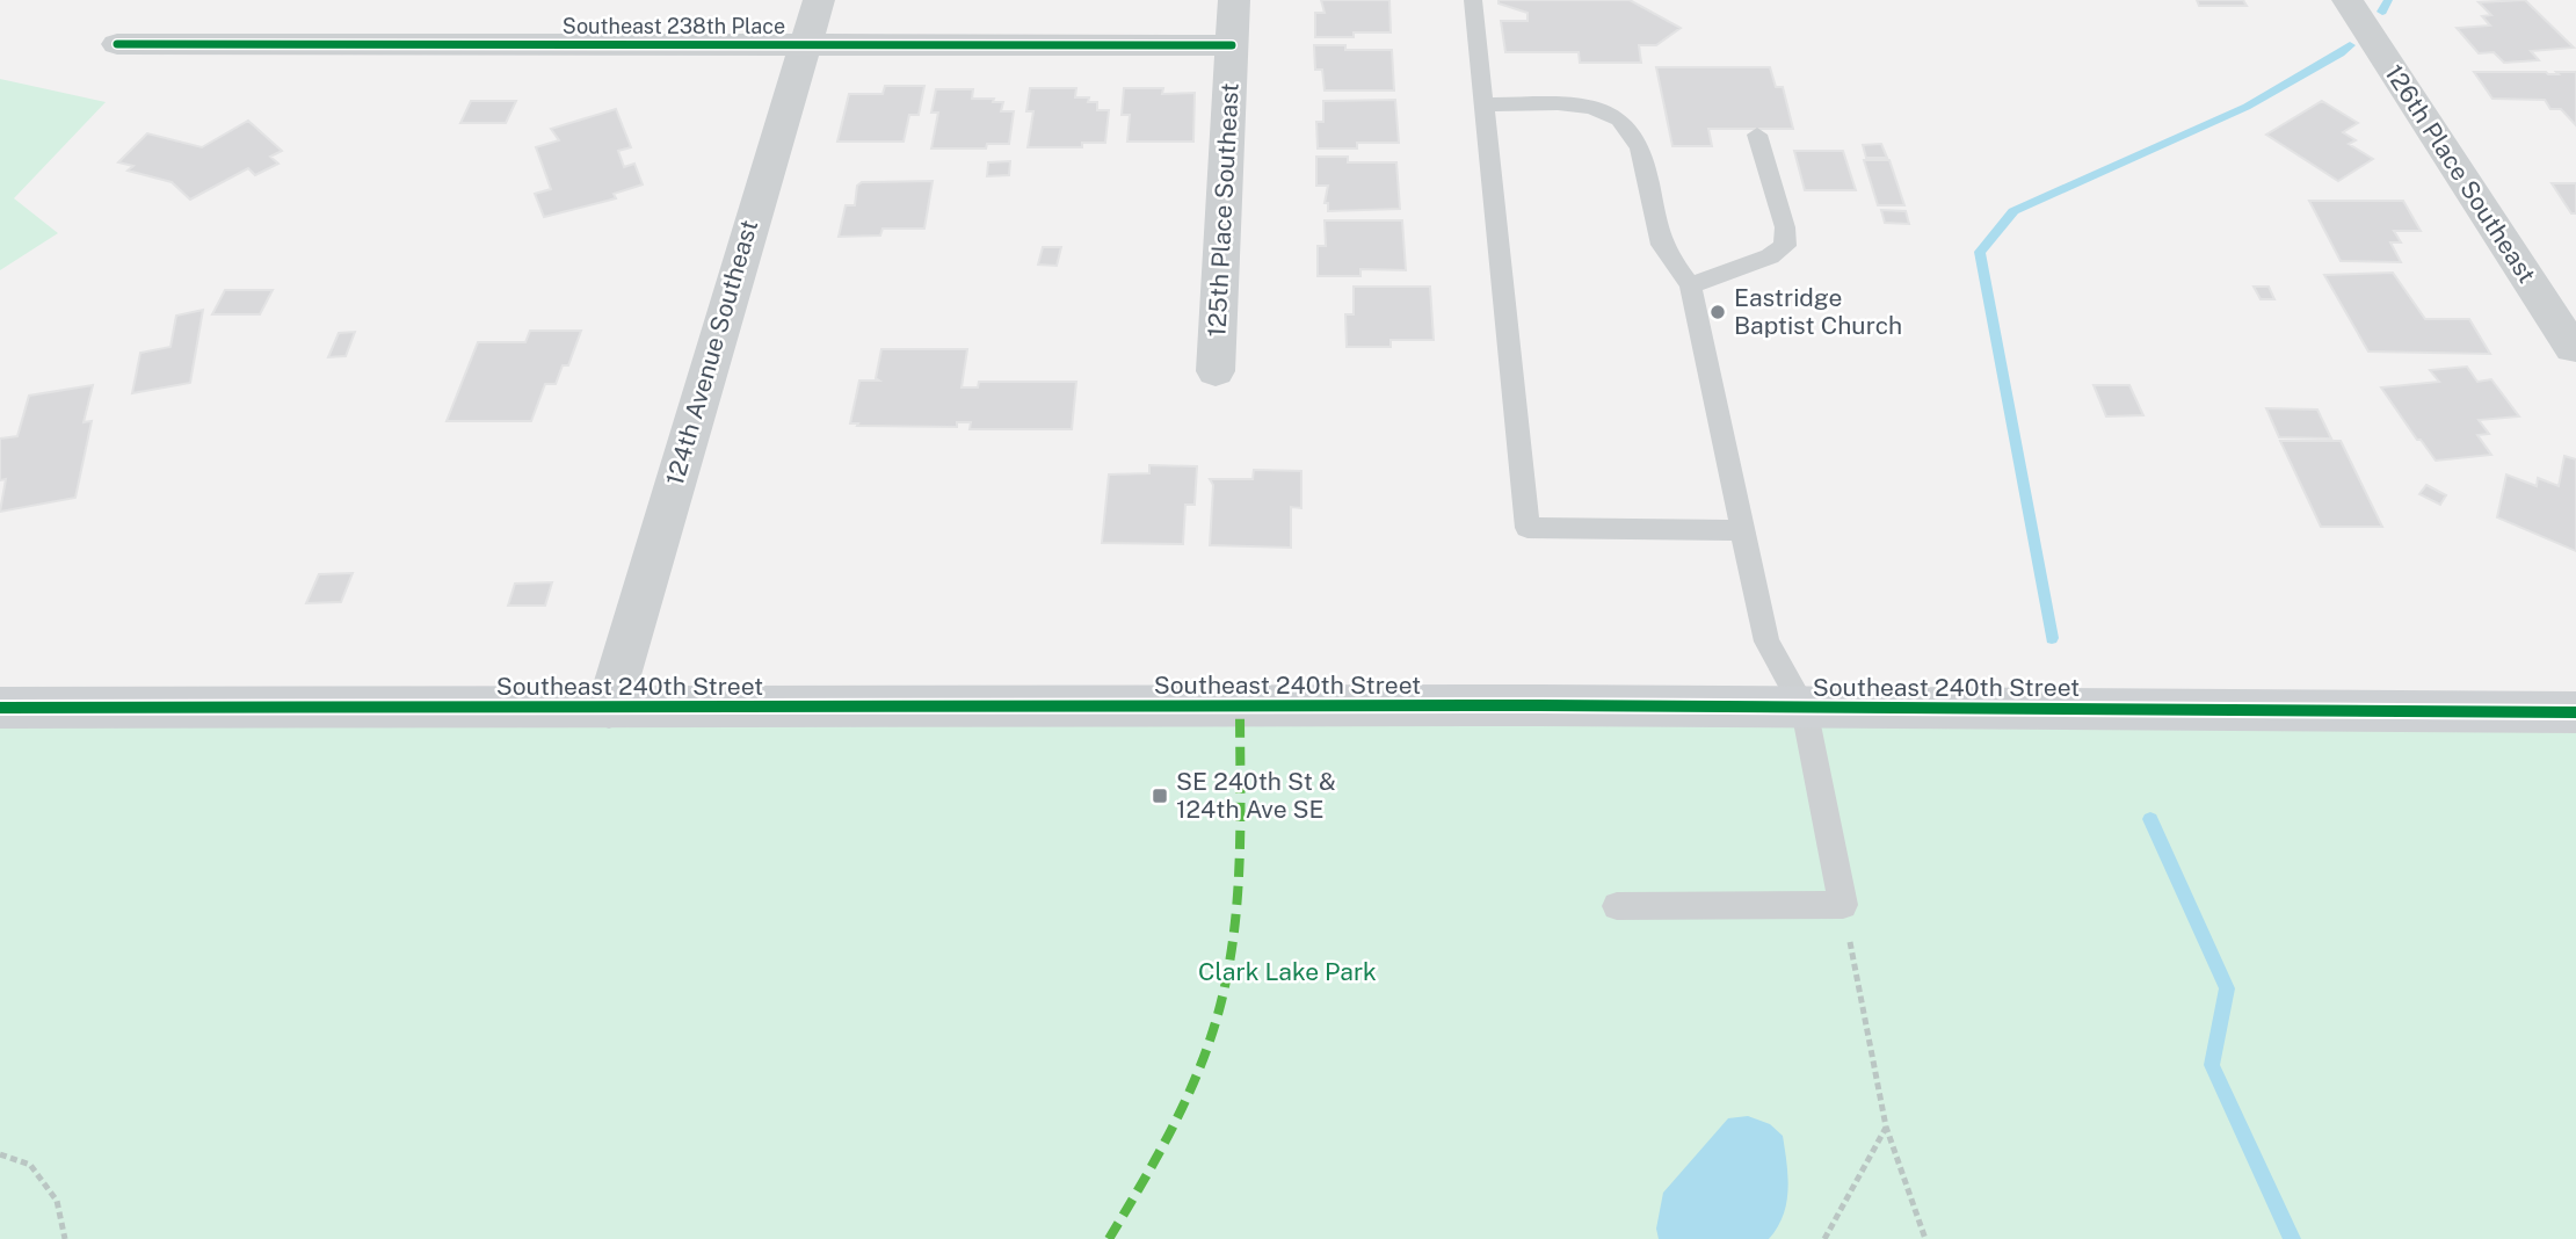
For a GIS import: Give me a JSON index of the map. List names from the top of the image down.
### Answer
{
  "streets": {
    "main road": ["Southeast 240th Street"],
    "street": [
      "Southeast 238th Place",
      "126th Place Southeast",
      "125th Place Southeast",
      "124th Avenue Southeast"
    ]
  },
  "crossings": [
    ["Southeast 238th Place", "125th Place Southeast"],
    ["Southeast 238th Place", "124th Avenue Southeast"],
    ["124th Avenue Southeast", "Southeast 240th Street"]
  ],
  "parks": ["Clark Lake Park"],
  "places": {
    "other": ["Eastridge Baptist Church"],
    "transit": ["SE 240th St & 124th Ave SE"]
  }
}
